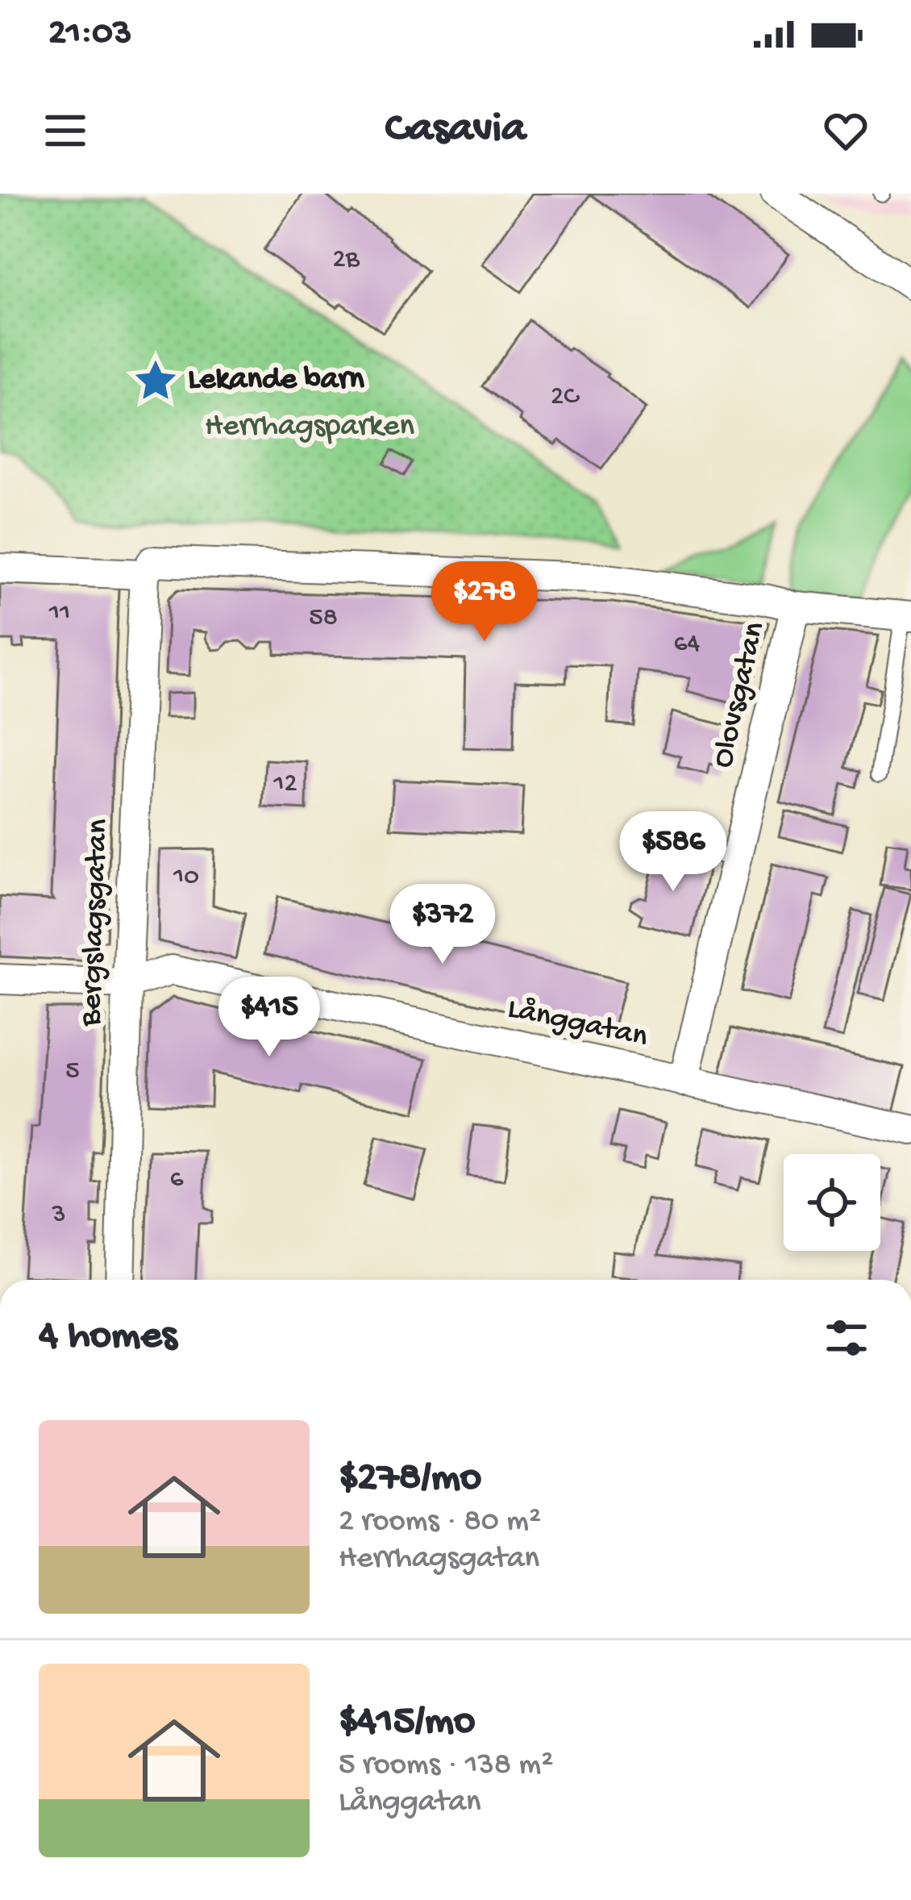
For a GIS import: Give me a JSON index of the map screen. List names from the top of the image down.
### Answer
{
  "streets": {
    "street": ["Olovsgatan", "Bergslagsgatan", "Långgatan"]
  },
  "crossings": [
    ["Olovsgatan", "Långgatan"],
    ["Bergslagsgatan", "Långgatan"]
  ],
  "parks": ["Herrhagsparken"],
  "places": {
    "place": ["Lekande barn"]
  },
  "house_numbers": [
    "2B",
    "2C",
    "11",
    "58",
    "64",
    "12",
    "10",
    "5",
    "6",
    "3"
  ],
  "page": {
    "status": "21:03",
    "header": "Casavia",
    "price": [
      "$278",
      "$586",
      "$372",
      "$415"
    ],
    "heading": "4 homes",
    "list": [
      {
        "name": "$278/mo",
        "note": "2 rooms · 80 m² · Herrhagsgatan"
      },
      {
        "name": "$415/mo",
        "note": "5 rooms · 138 m² · Långgatan"
      }
    ]
  }
}
